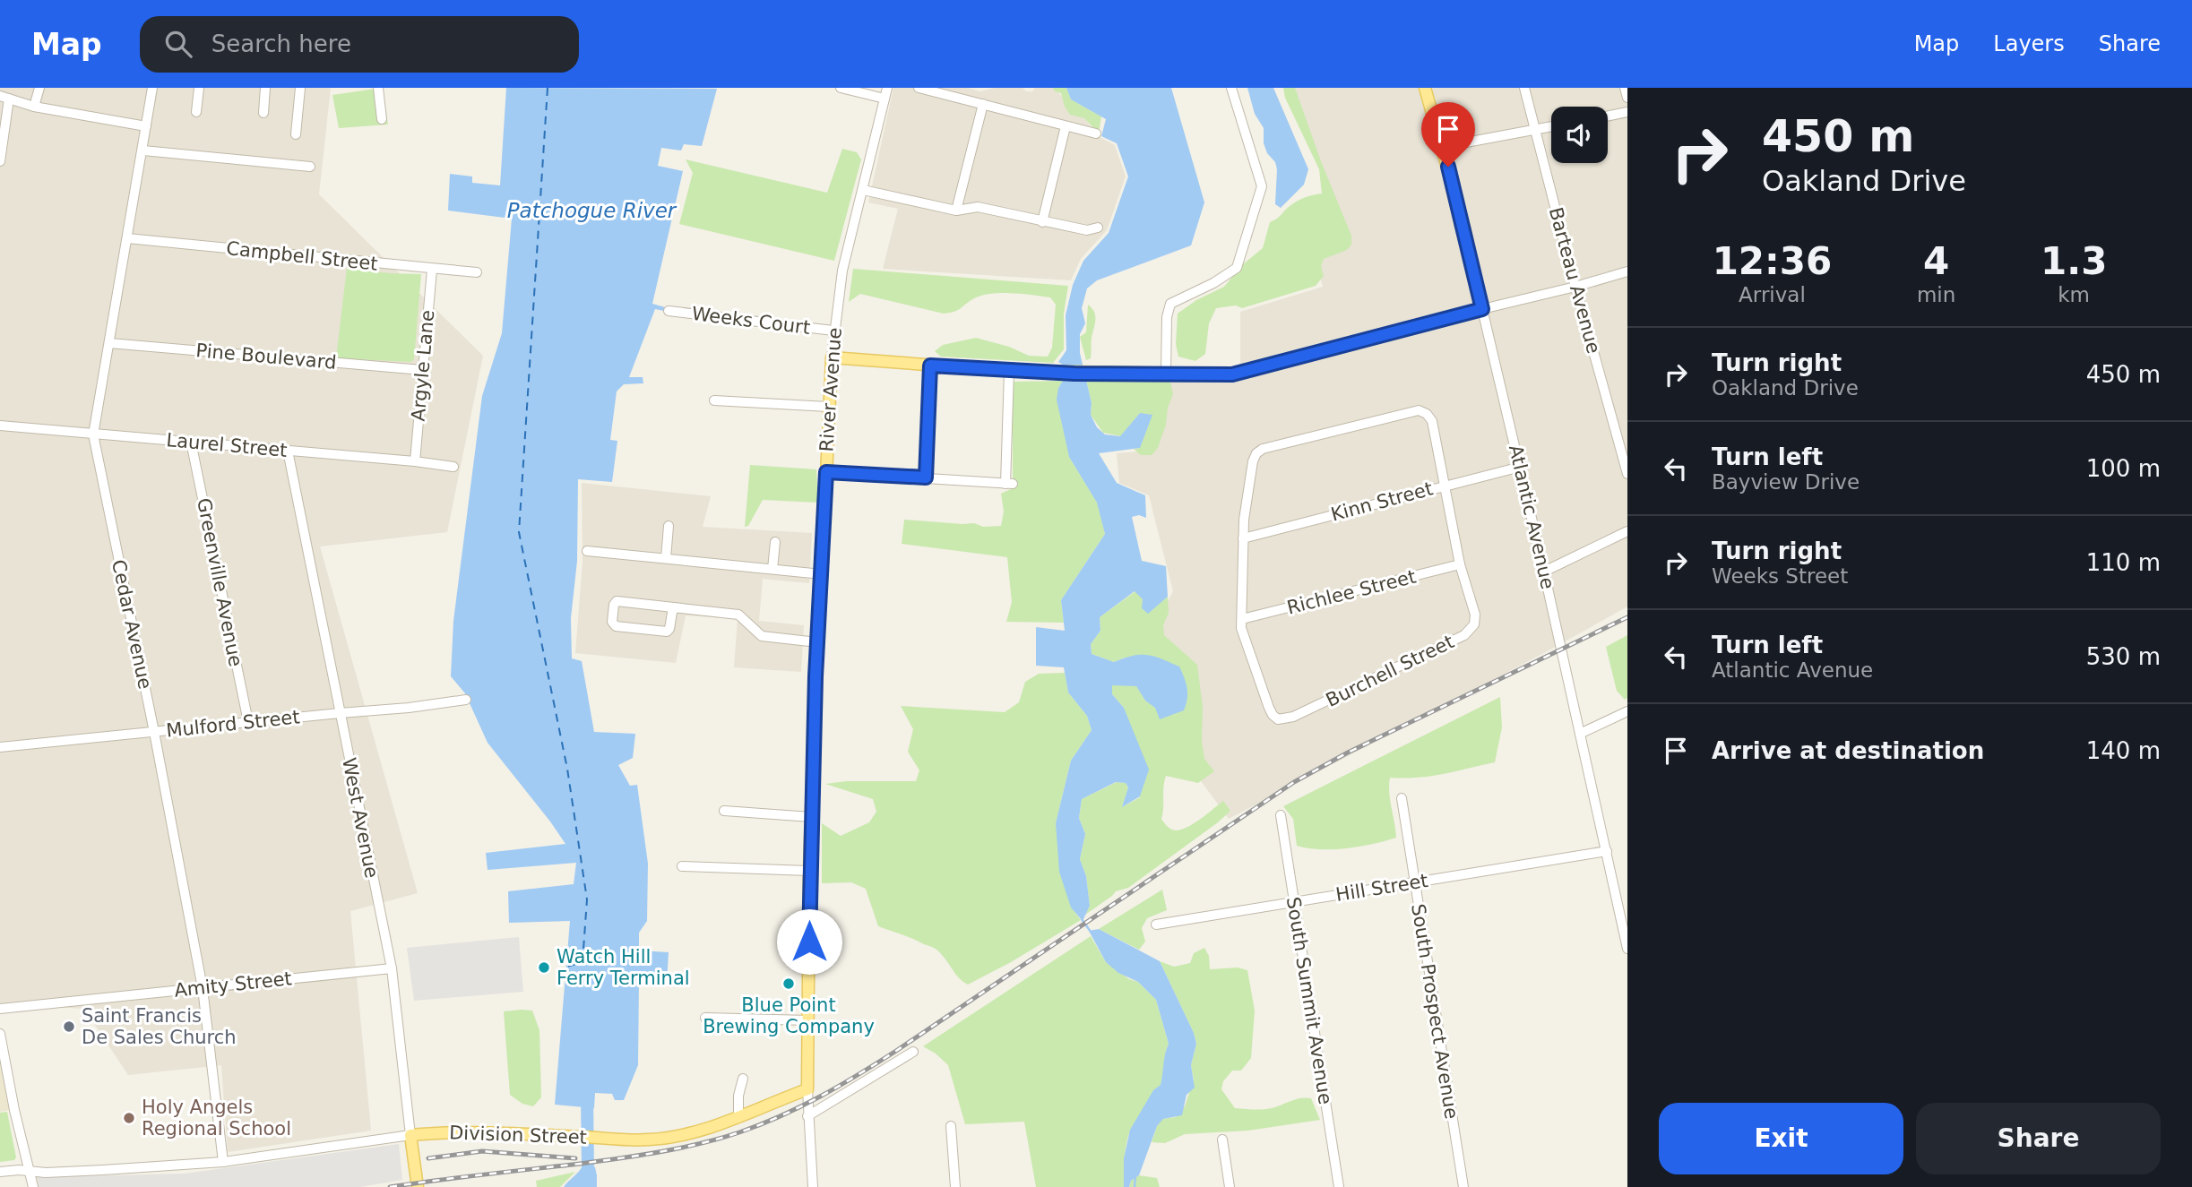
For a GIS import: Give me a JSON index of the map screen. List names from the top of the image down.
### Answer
{
  "streets": {
    "main road": [
      "River Avenue",
      "Atlantic Avenue",
      "West Avenue",
      "Division Street"
    ],
    "street": [
      "Campbell Street",
      "Barteau Avenue",
      "Weeks Court",
      "Pine Boulevard",
      "Argyle Lane",
      "Laurel Street",
      "Kinn Street",
      "Greenville Avenue",
      "Richlee Street",
      "Cedar Avenue",
      "Burchell Street",
      "Mulford Street",
      "Hill Street",
      "Amity Street",
      "South Summit Avenue",
      "South Prospect Avenue"
    ]
  },
  "crossings": [
    ["Campbell Street", "Argyle Lane"],
    ["Campbell Street", "Cedar Avenue"],
    ["Weeks Court", "River Avenue"],
    ["Pine Boulevard", "Argyle Lane"],
    ["Pine Boulevard", "Cedar Avenue"],
    ["Argyle Lane", "Laurel Street"],
    ["River Avenue", "Division Street"],
    ["Laurel Street", "Greenville Avenue"],
    ["Laurel Street", "Cedar Avenue"],
    ["Laurel Street", "West Avenue"],
    ["Kinn Street", "Atlantic Avenue"],
    ["Atlantic Avenue", "Hill Street"],
    ["Greenville Avenue", "Mulford Street"],
    ["Richlee Street", "Burchell Street"],
    ["Cedar Avenue", "Mulford Street"],
    ["Cedar Avenue", "Amity Street"],
    ["Cedar Avenue", "Division Street"],
    ["Mulford Street", "West Avenue"],
    ["West Avenue", "Amity Street"],
    ["West Avenue", "Division Street"],
    ["Hill Street", "South Summit Avenue"],
    ["Hill Street", "South Prospect Avenue"]
  ],
  "water": ["Patchogue River"],
  "places": [
    "Watch Hill Ferry Terminal",
    "Blue Point Brewing Company",
    "Saint Francis De Sales Church",
    "Holy Angels Regional School"
  ],
  "page": {
    "header": "Map",
    "search": "Search here",
    "nav": ["Map", "Layers", "Share"],
    "turn": ["450 m", "Oakland Drive"],
    "eta": [
      "12:36",
      "Arrival",
      "4",
      "min",
      "1.3",
      "km"
    ],
    "list": [
      {
        "name": "Turn right",
        "note": "Oakland Drive",
        "value": "450 m"
      },
      {
        "name": "Turn left",
        "note": "Bayview Drive",
        "value": "100 m"
      },
      {
        "name": "Turn right",
        "note": "Weeks Street",
        "value": "110 m"
      },
      {
        "name": "Turn left",
        "note": "Atlantic Avenue",
        "value": "530 m"
      },
      {
        "name": "Arrive at destination",
        "value": "140 m"
      }
    ],
    "buttons": ["Exit", "Share"]
  }
}
